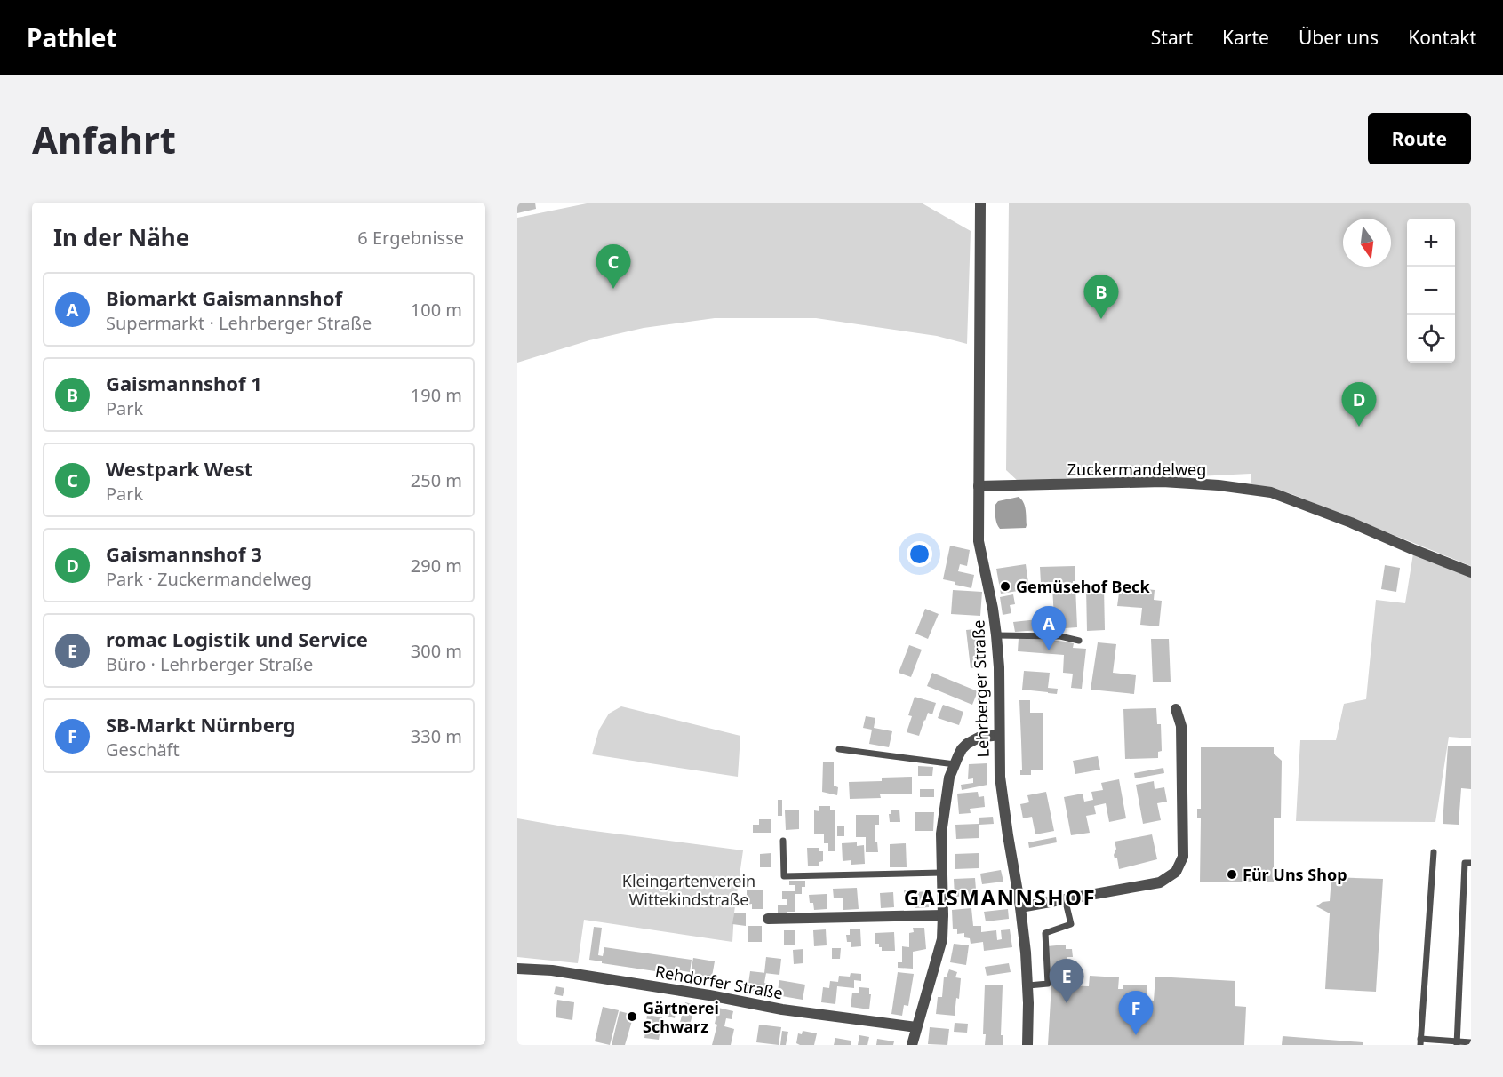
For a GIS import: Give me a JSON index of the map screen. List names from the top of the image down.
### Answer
{
  "streets": {
    "street": ["Zuckermandelweg", "Lehrberger Straße", "Rehdorfer Straße"]
  },
  "crossings": [
    ["Zuckermandelweg", "Lehrberger Straße"]
  ],
  "districts": ["GAISMANNSHOF"],
  "parks": ["Kleingartenverein Wittekindstraße"],
  "places": ["Gemüsehof Beck", "Für Uns Shop", "Gärtnerei Schwarz"],
  "north": "bottom",
  "page": {
    "header": "Pathlet",
    "nav": [
      "Start",
      "Karte",
      "Über uns",
      "Kontakt"
    ],
    "buttons": "Route",
    "title": "Anfahrt",
    "heading": ["In der Nähe", "6 Ergebnisse"],
    "map_buttons": ["+", "−"],
    "pins": [
      "C",
      "B",
      "D",
      "A",
      "E",
      "F"
    ],
    "list": [
      {
        "mark": "A",
        "name": "Biomarkt Gaismannshof",
        "note": "Supermarkt · Lehrberger Straße",
        "value": "100 m"
      },
      {
        "mark": "B",
        "name": "Gaismannshof 1",
        "note": "Park",
        "value": "190 m"
      },
      {
        "mark": "C",
        "name": "Westpark West",
        "note": "Park",
        "value": "250 m"
      },
      {
        "mark": "D",
        "name": "Gaismannshof 3",
        "note": "Park · Zuckermandelweg",
        "value": "290 m"
      },
      {
        "mark": "E",
        "name": "romac Logistik und Service",
        "note": "Büro · Lehrberger Straße",
        "value": "300 m"
      },
      {
        "mark": "F",
        "name": "SB-Markt Nürnberg",
        "note": "Geschäft",
        "value": "330 m"
      }
    ]
  }
}
